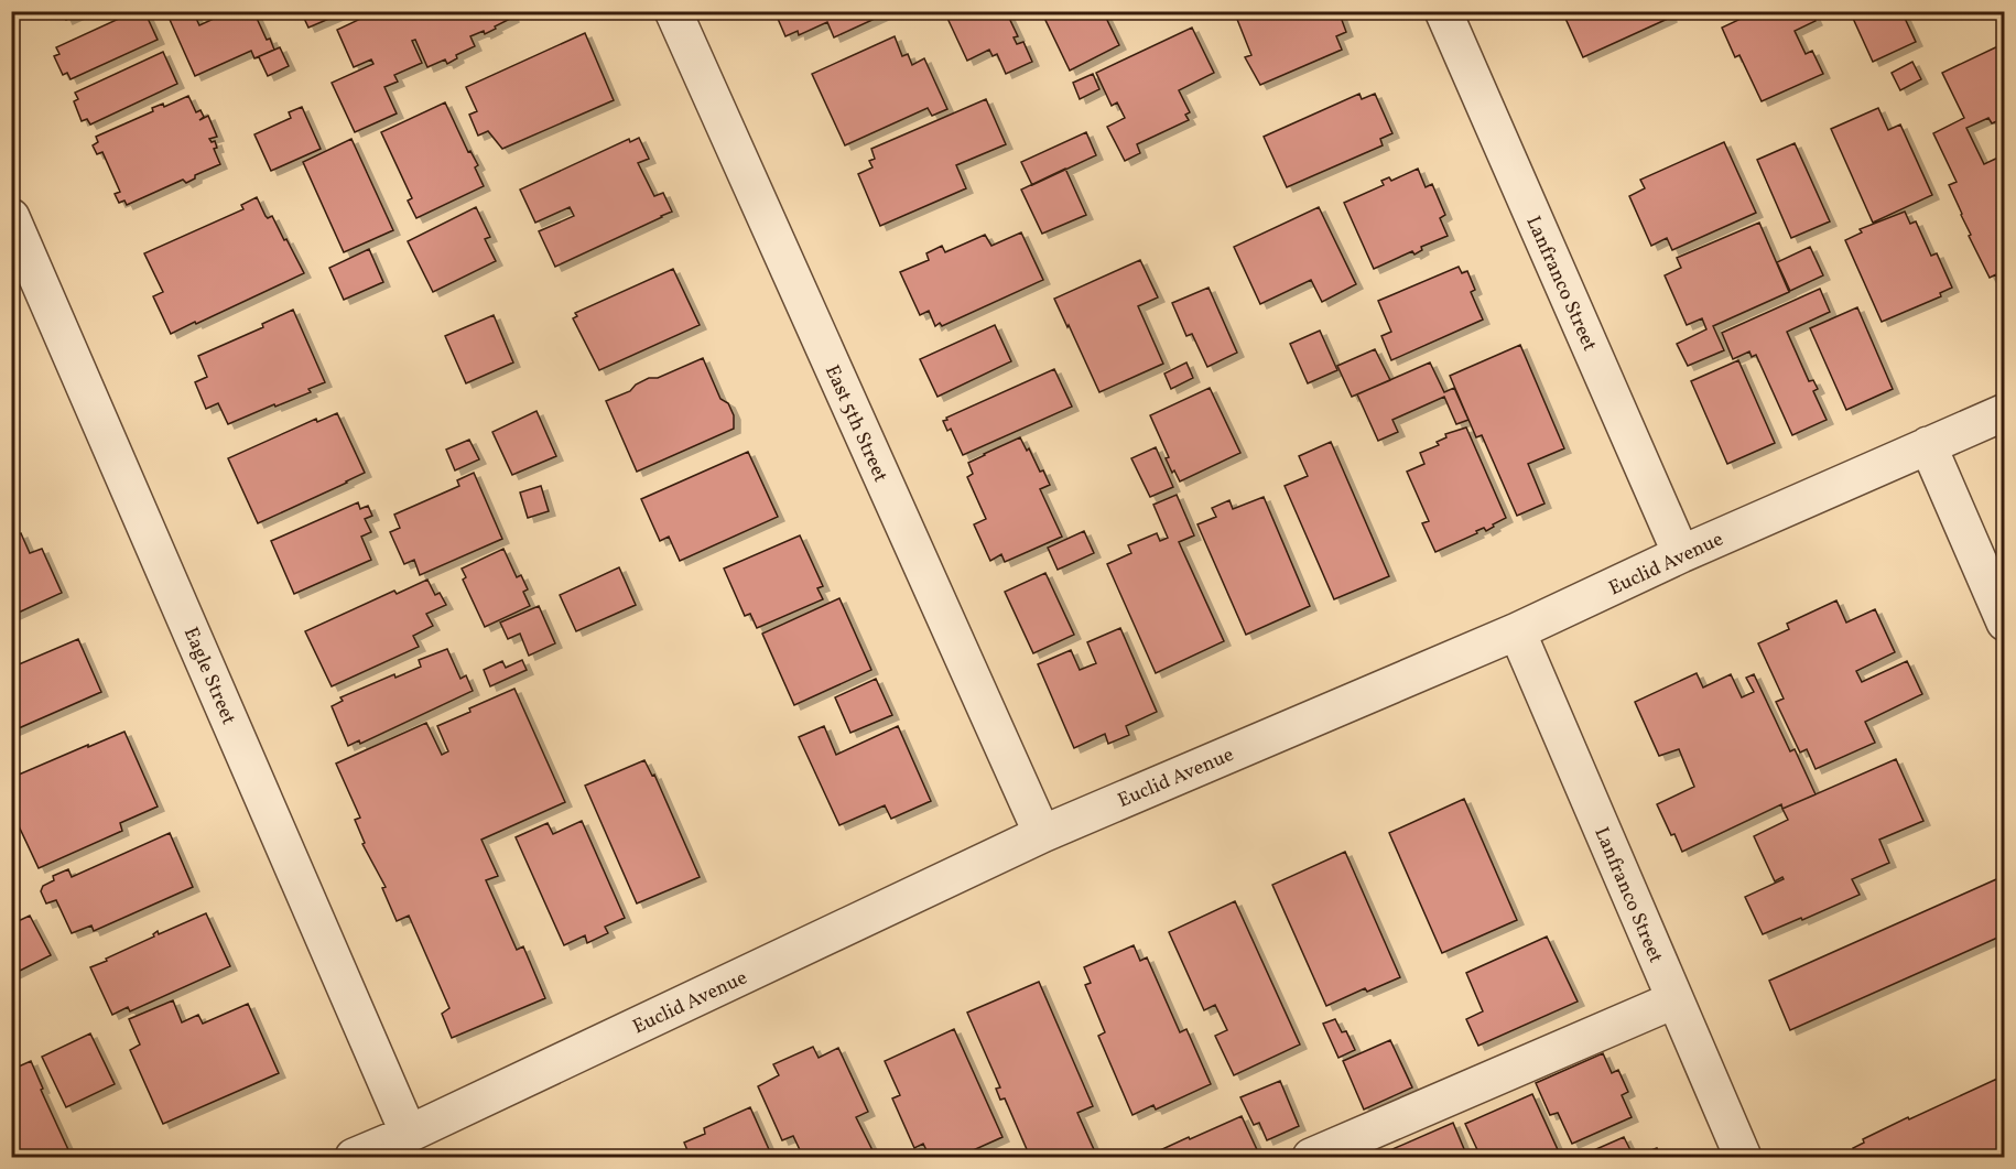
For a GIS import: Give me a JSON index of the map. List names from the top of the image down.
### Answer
{
  "streets": {
    "street": [
      "Lanfranco Street",
      "East 5th Street",
      "Euclid Avenue",
      "Eagle Street"
    ]
  },
  "crossings": [
    ["Lanfranco Street", "Euclid Avenue"],
    ["East 5th Street", "Euclid Avenue"],
    ["Euclid Avenue", "Eagle Street"]
  ]
}
